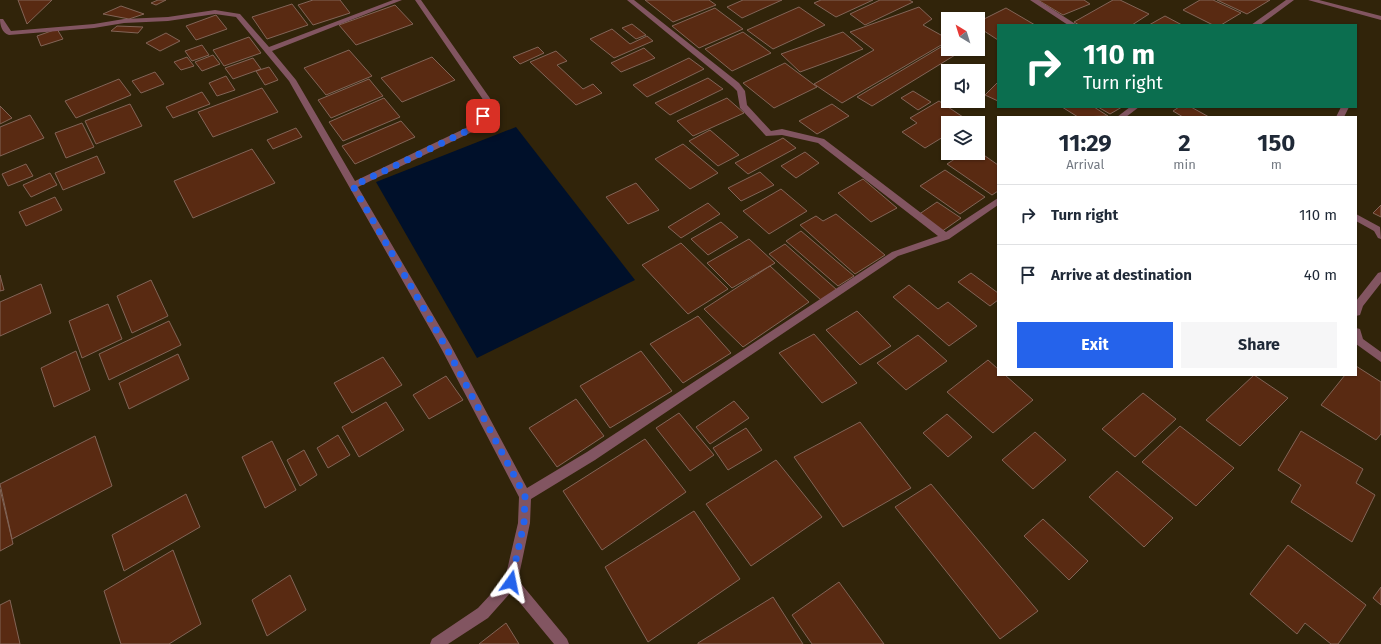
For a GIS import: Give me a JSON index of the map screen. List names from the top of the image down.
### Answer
{
  "north": "top left",
  "page": {
    "turn": ["110 m", "Turn right"],
    "eta": [
      "11:29",
      "Arrival",
      "2",
      "min",
      "150",
      "m"
    ],
    "list": [
      {
        "name": "Turn right",
        "value": "110 m"
      },
      {
        "name": "Arrive at destination",
        "value": "40 m"
      }
    ],
    "buttons": ["Exit", "Share"]
  }
}
